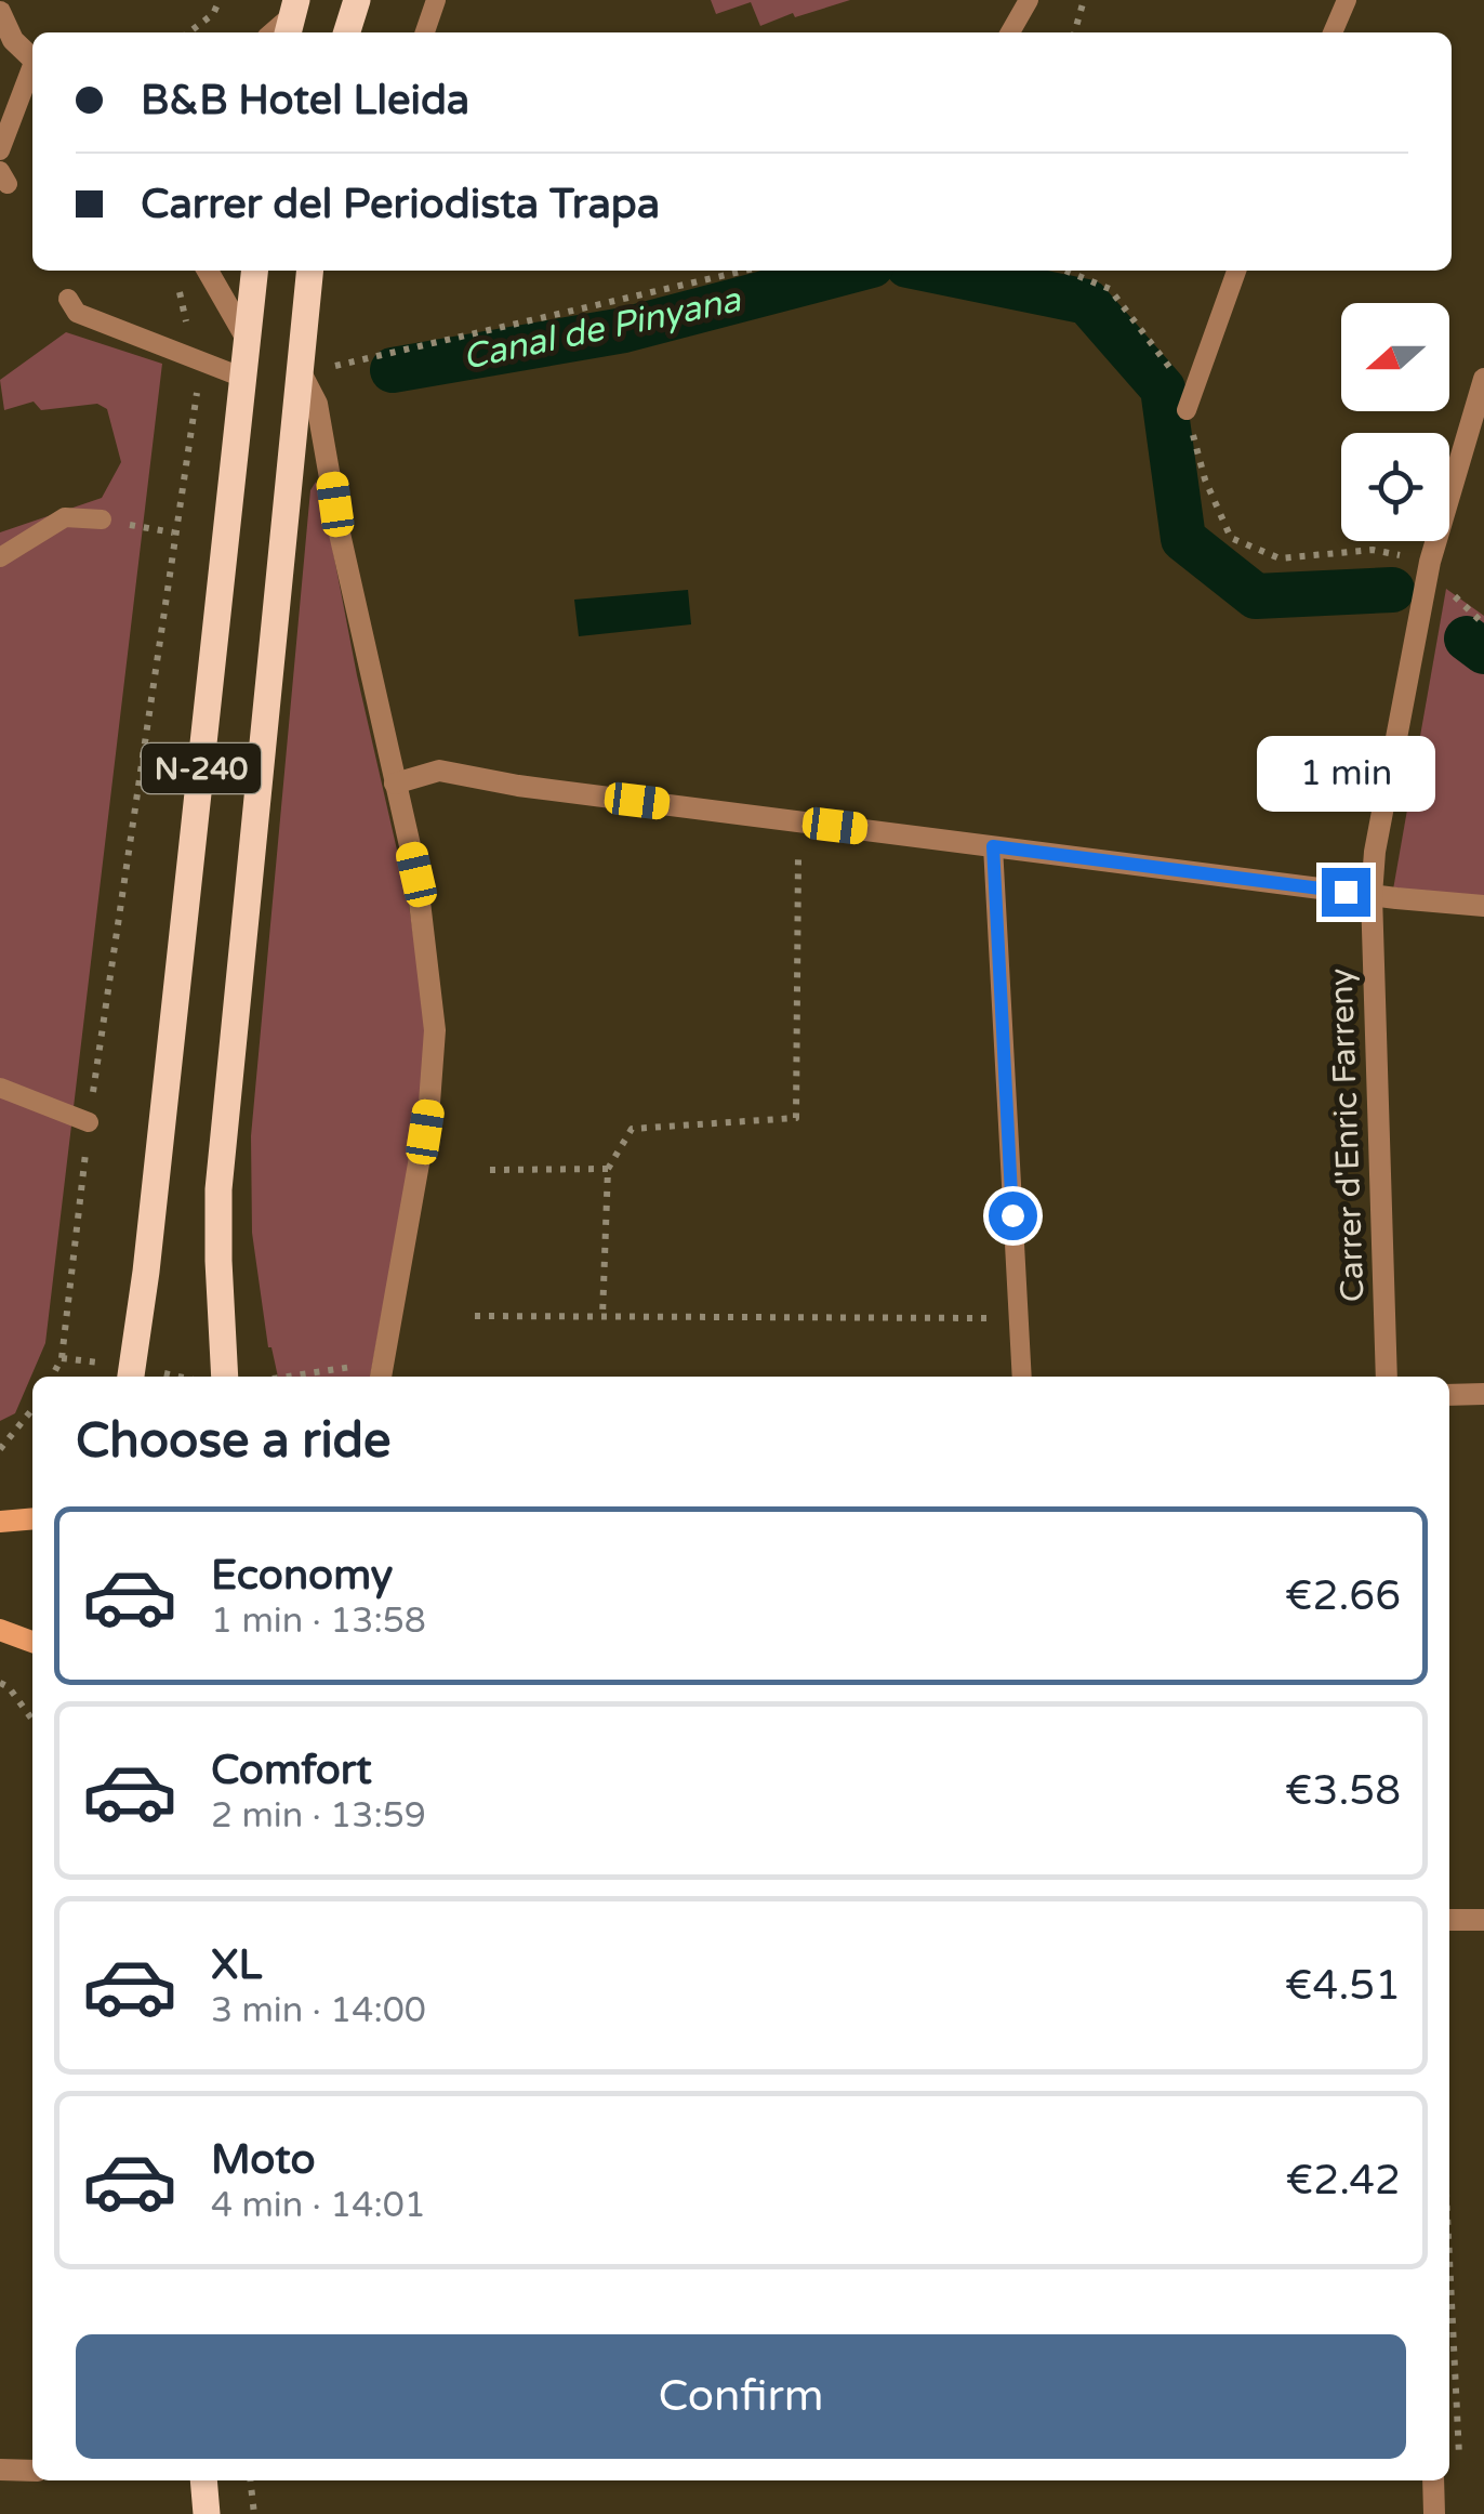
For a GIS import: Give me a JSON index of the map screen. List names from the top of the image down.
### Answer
{
  "streets": {
    "main road": ["N-240"],
    "street": ["Carrer d'Enric Farreny"]
  },
  "water": ["Canal de Pinyana"],
  "north": "left",
  "page": {
    "banner": ["B&B Hotel Lleida", "Carrer del Periodista Trapa"],
    "bubble": "1 min",
    "heading": "Choose a ride",
    "list": [
      {
        "name": "Economy",
        "note": "1 min · 13:58",
        "value": "€2.66"
      },
      {
        "name": "Comfort",
        "note": "2 min · 13:59",
        "value": "€3.58"
      },
      {
        "name": "XL",
        "note": "3 min · 14:00",
        "value": "€4.51"
      },
      {
        "name": "Moto",
        "note": "4 min · 14:01",
        "value": "€2.42"
      }
    ],
    "buttons": "Confirm"
  }
}
